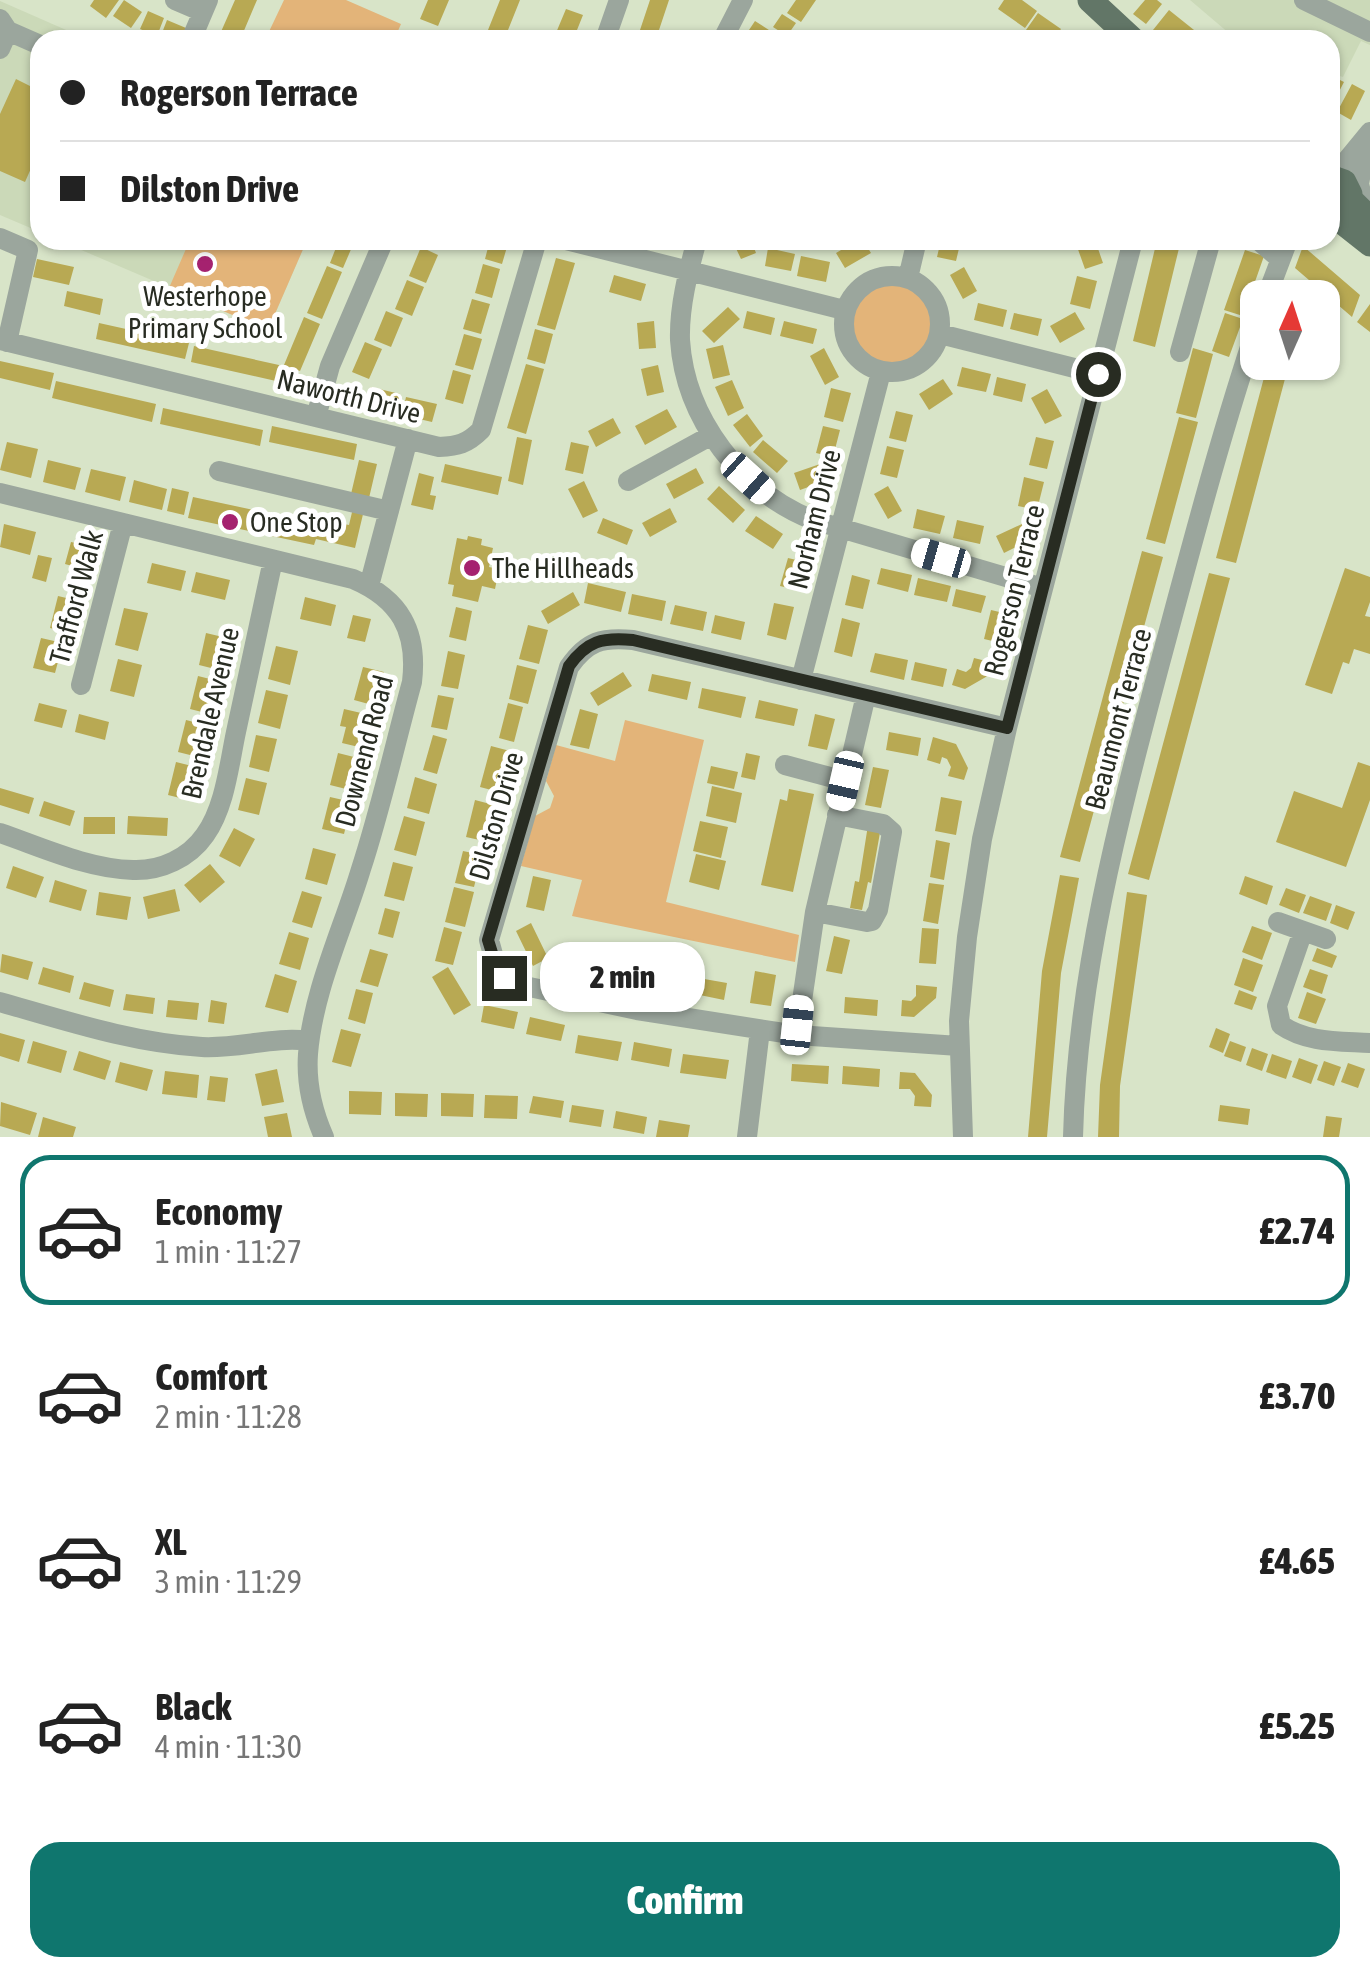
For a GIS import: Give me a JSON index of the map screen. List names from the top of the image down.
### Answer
{
  "streets": {
    "street": [
      "Naworth Drive",
      "Norham Drive",
      "Rogerson Terrace",
      "Trafford Walk",
      "Brendale Avenue",
      "Beaumont Terrace",
      "Downend Road",
      "Dilston Drive"
    ]
  },
  "crossings": [
    ["Norham Drive", "Dilston Drive"],
    ["Rogerson Terrace", "Dilston Drive"]
  ],
  "places": ["Westerhope Primary School", "One Stop", "The Hillheads"],
  "north": "top",
  "page": {
    "banner": ["Rogerson Terrace", "Dilston Drive"],
    "bubble": "2 min",
    "list": [
      {
        "name": "Economy",
        "note": "1 min · 11:27",
        "value": "£2.74"
      },
      {
        "name": "Comfort",
        "note": "2 min · 11:28",
        "value": "£3.70"
      },
      {
        "name": "XL",
        "note": "3 min · 11:29",
        "value": "£4.65"
      },
      {
        "name": "Black",
        "note": "4 min · 11:30",
        "value": "£5.25"
      }
    ],
    "buttons": "Confirm"
  }
}
